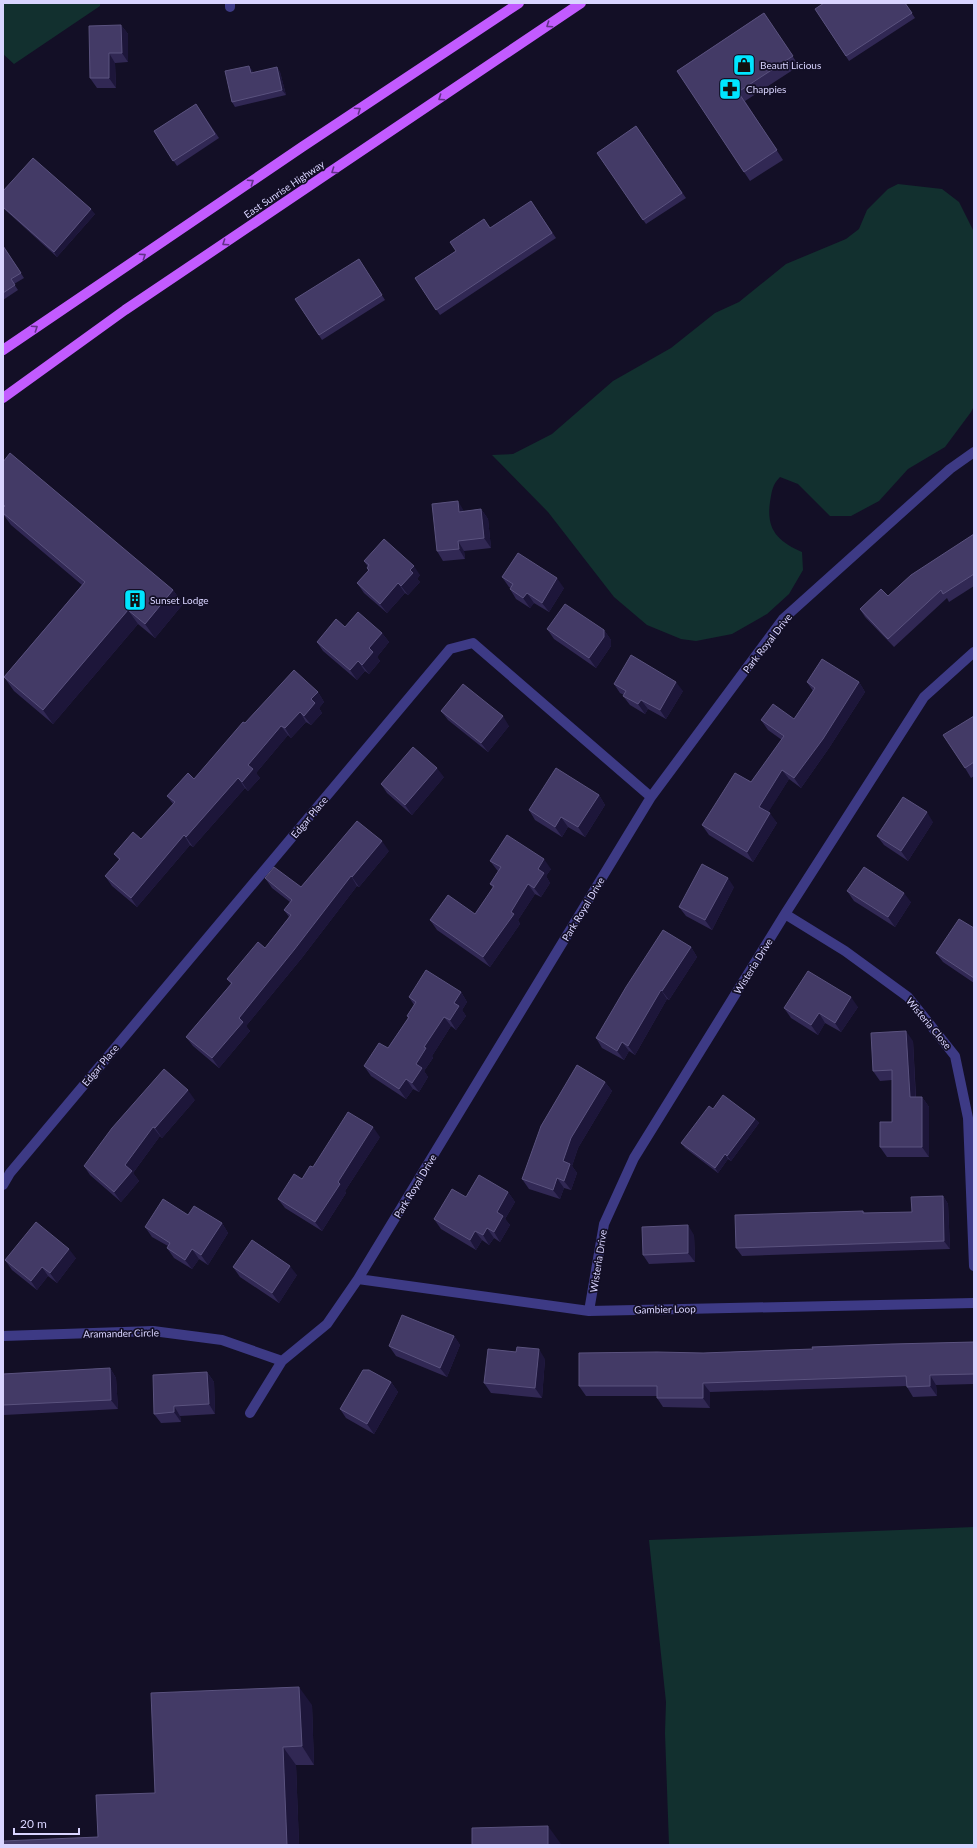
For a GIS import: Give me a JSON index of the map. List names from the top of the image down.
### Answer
{
  "streets": {
    "main road": ["East Sunrise Highway"],
    "street": [
      "Park Royal Drive",
      "Edgar Place",
      "Wisteria Drive",
      "Wisteria Close",
      "Gambier Loop",
      "Aramander Circle"
    ]
  },
  "crossings": [
    ["Park Royal Drive", "Edgar Place"],
    ["Park Royal Drive", "Gambier Loop"],
    ["Park Royal Drive", "Aramander Circle"],
    ["Wisteria Drive", "Wisteria Close"],
    ["Wisteria Drive", "Gambier Loop"]
  ],
  "places": {
    "shop": ["Beauti Licious"],
    "pharmacy": ["Chappies"],
    "building": ["Sunset Lodge"]
  },
  "scale_bar": "20 m"
}
